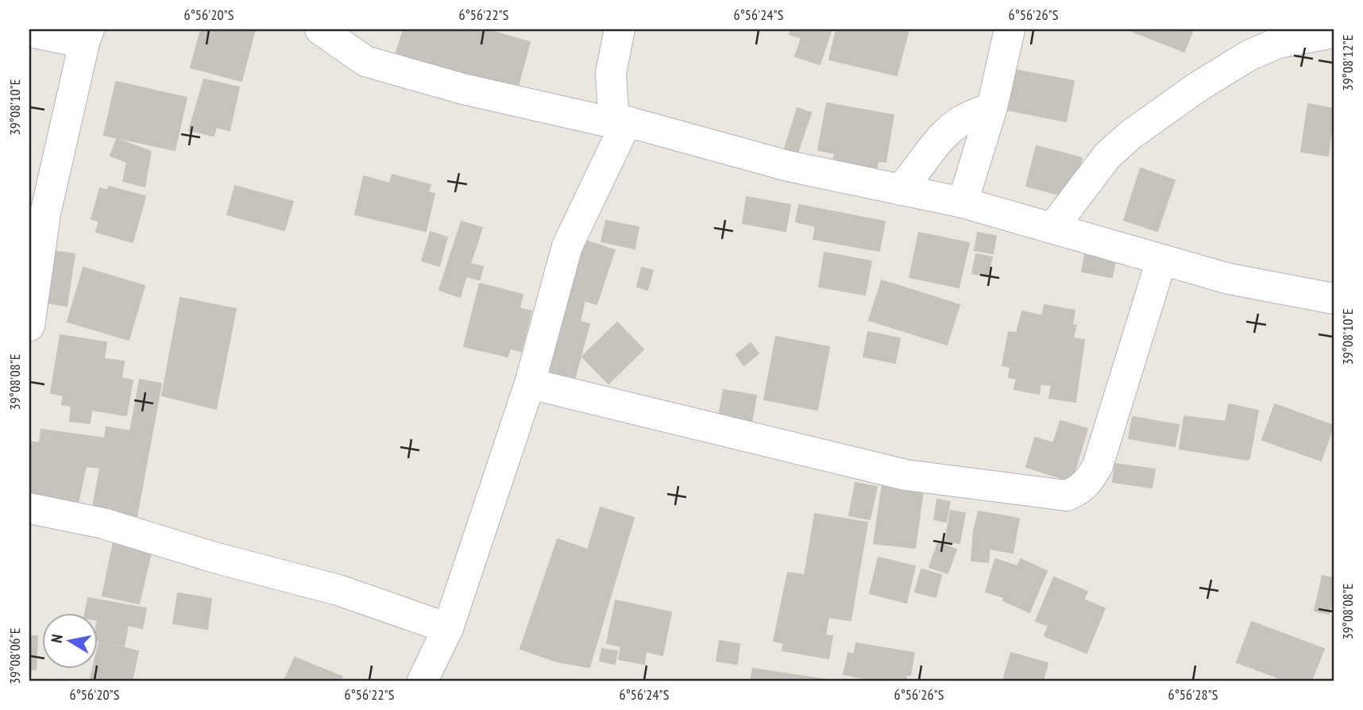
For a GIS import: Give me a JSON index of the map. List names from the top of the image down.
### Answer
{
  "north": "left",
  "coordinates": [
    "6°56'20\"S",
    "6°56'22\"S",
    "6°56'24\"S",
    "6°56'26\"S",
    "39°08'12\"E",
    "39°08'10\"E",
    "39°08'08\"E",
    "39°08'06\"E",
    "6°56'28\"S"
  ]
}
